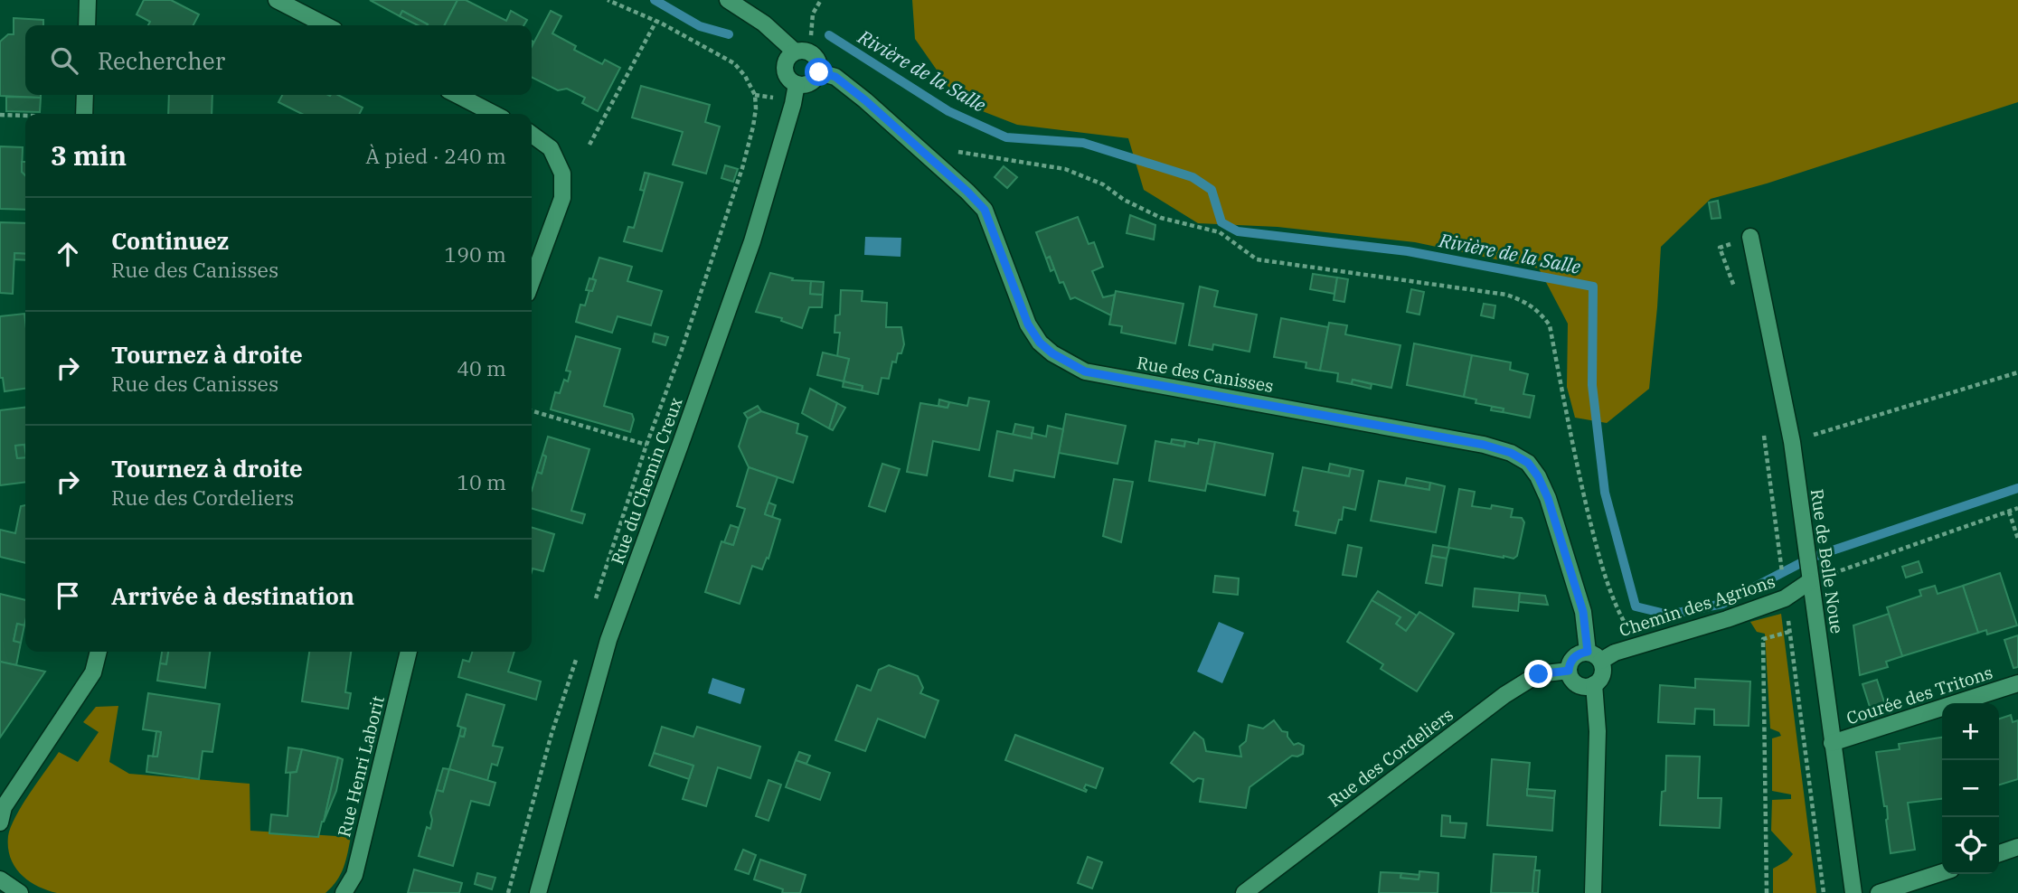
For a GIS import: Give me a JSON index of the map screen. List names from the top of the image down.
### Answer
{
  "streets": {
    "street": [
      "Rue des Canisses",
      "Rue du Chemin Creux",
      "Rue de Belle Noue",
      "Chemin des Agrions",
      "Courée des Tritons",
      "Rue des Cordeliers",
      "Rue Henri Laborit"
    ]
  },
  "crossings": [
    ["Rue des Canisses", "Rue du Chemin Creux"],
    ["Rue des Canisses", "Chemin des Agrions"],
    ["Rue des Canisses", "Rue des Cordeliers"],
    ["Rue de Belle Noue", "Chemin des Agrions"],
    ["Rue de Belle Noue", "Courée des Tritons"],
    ["Chemin des Agrions", "Rue des Cordeliers"]
  ],
  "water": ["Rivière de la Salle"],
  "page": {
    "search": "Rechercher",
    "heading": ["3 min", "À pied · 240 m"],
    "list": [
      ["Continuez", "Rue des Canisses", "190 m"],
      ["Tournez à droite", "Rue des Canisses", "40 m"],
      ["Tournez à droite", "Rue des Cordeliers", "10 m"],
      "Arrivée à destination"
    ],
    "map_buttons": ["+", "−"]
  }
}
